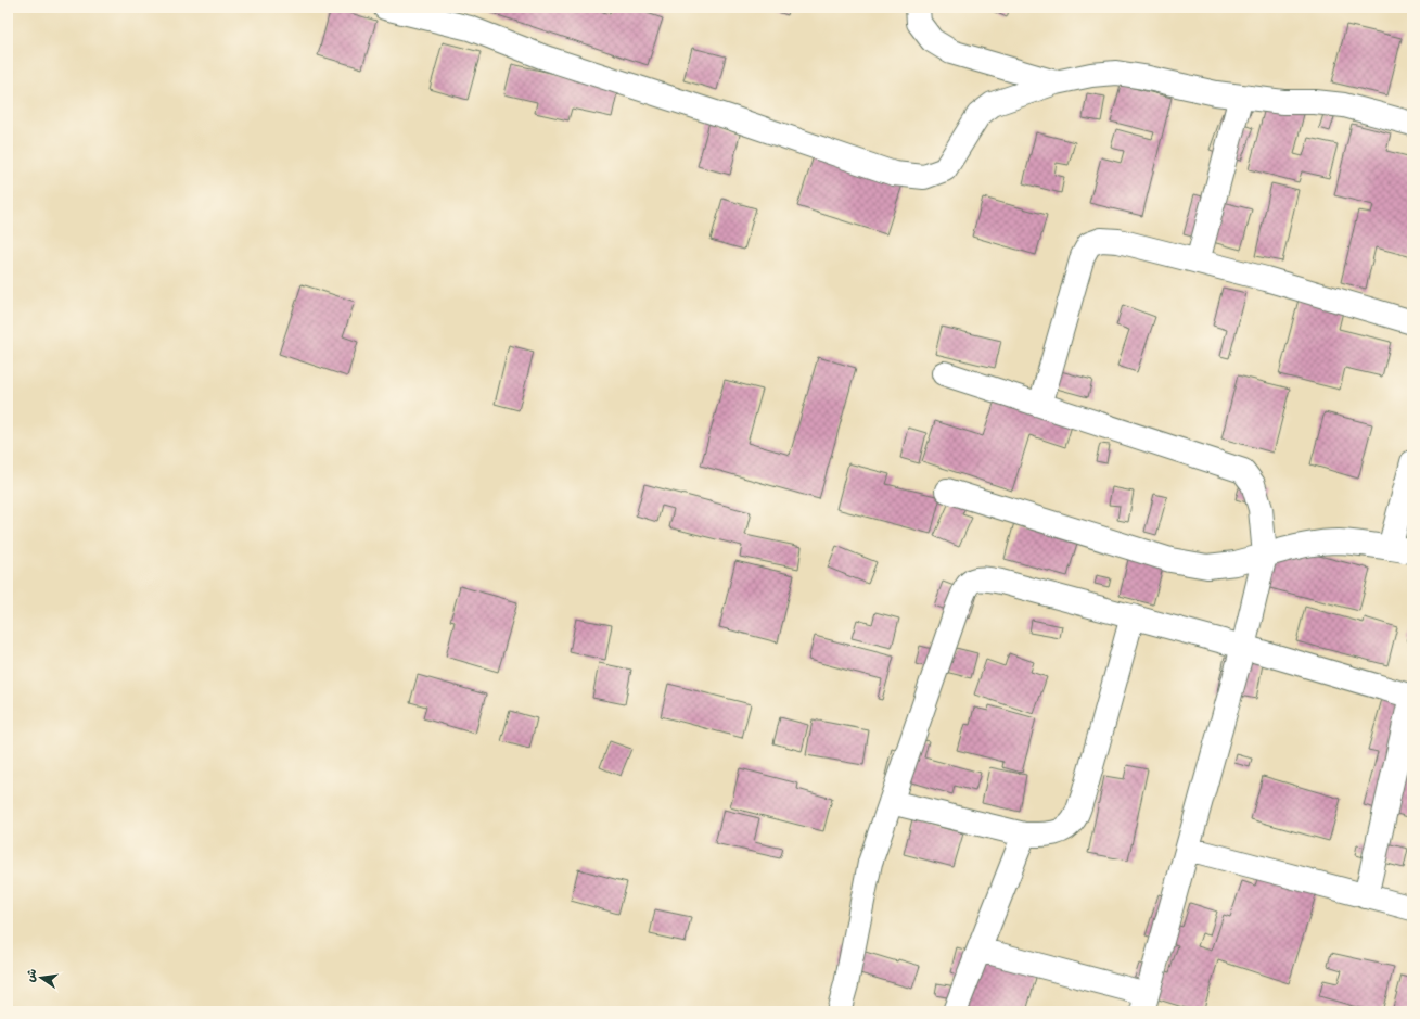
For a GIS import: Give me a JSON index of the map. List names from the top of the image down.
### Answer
{
  "north": "left"
}
